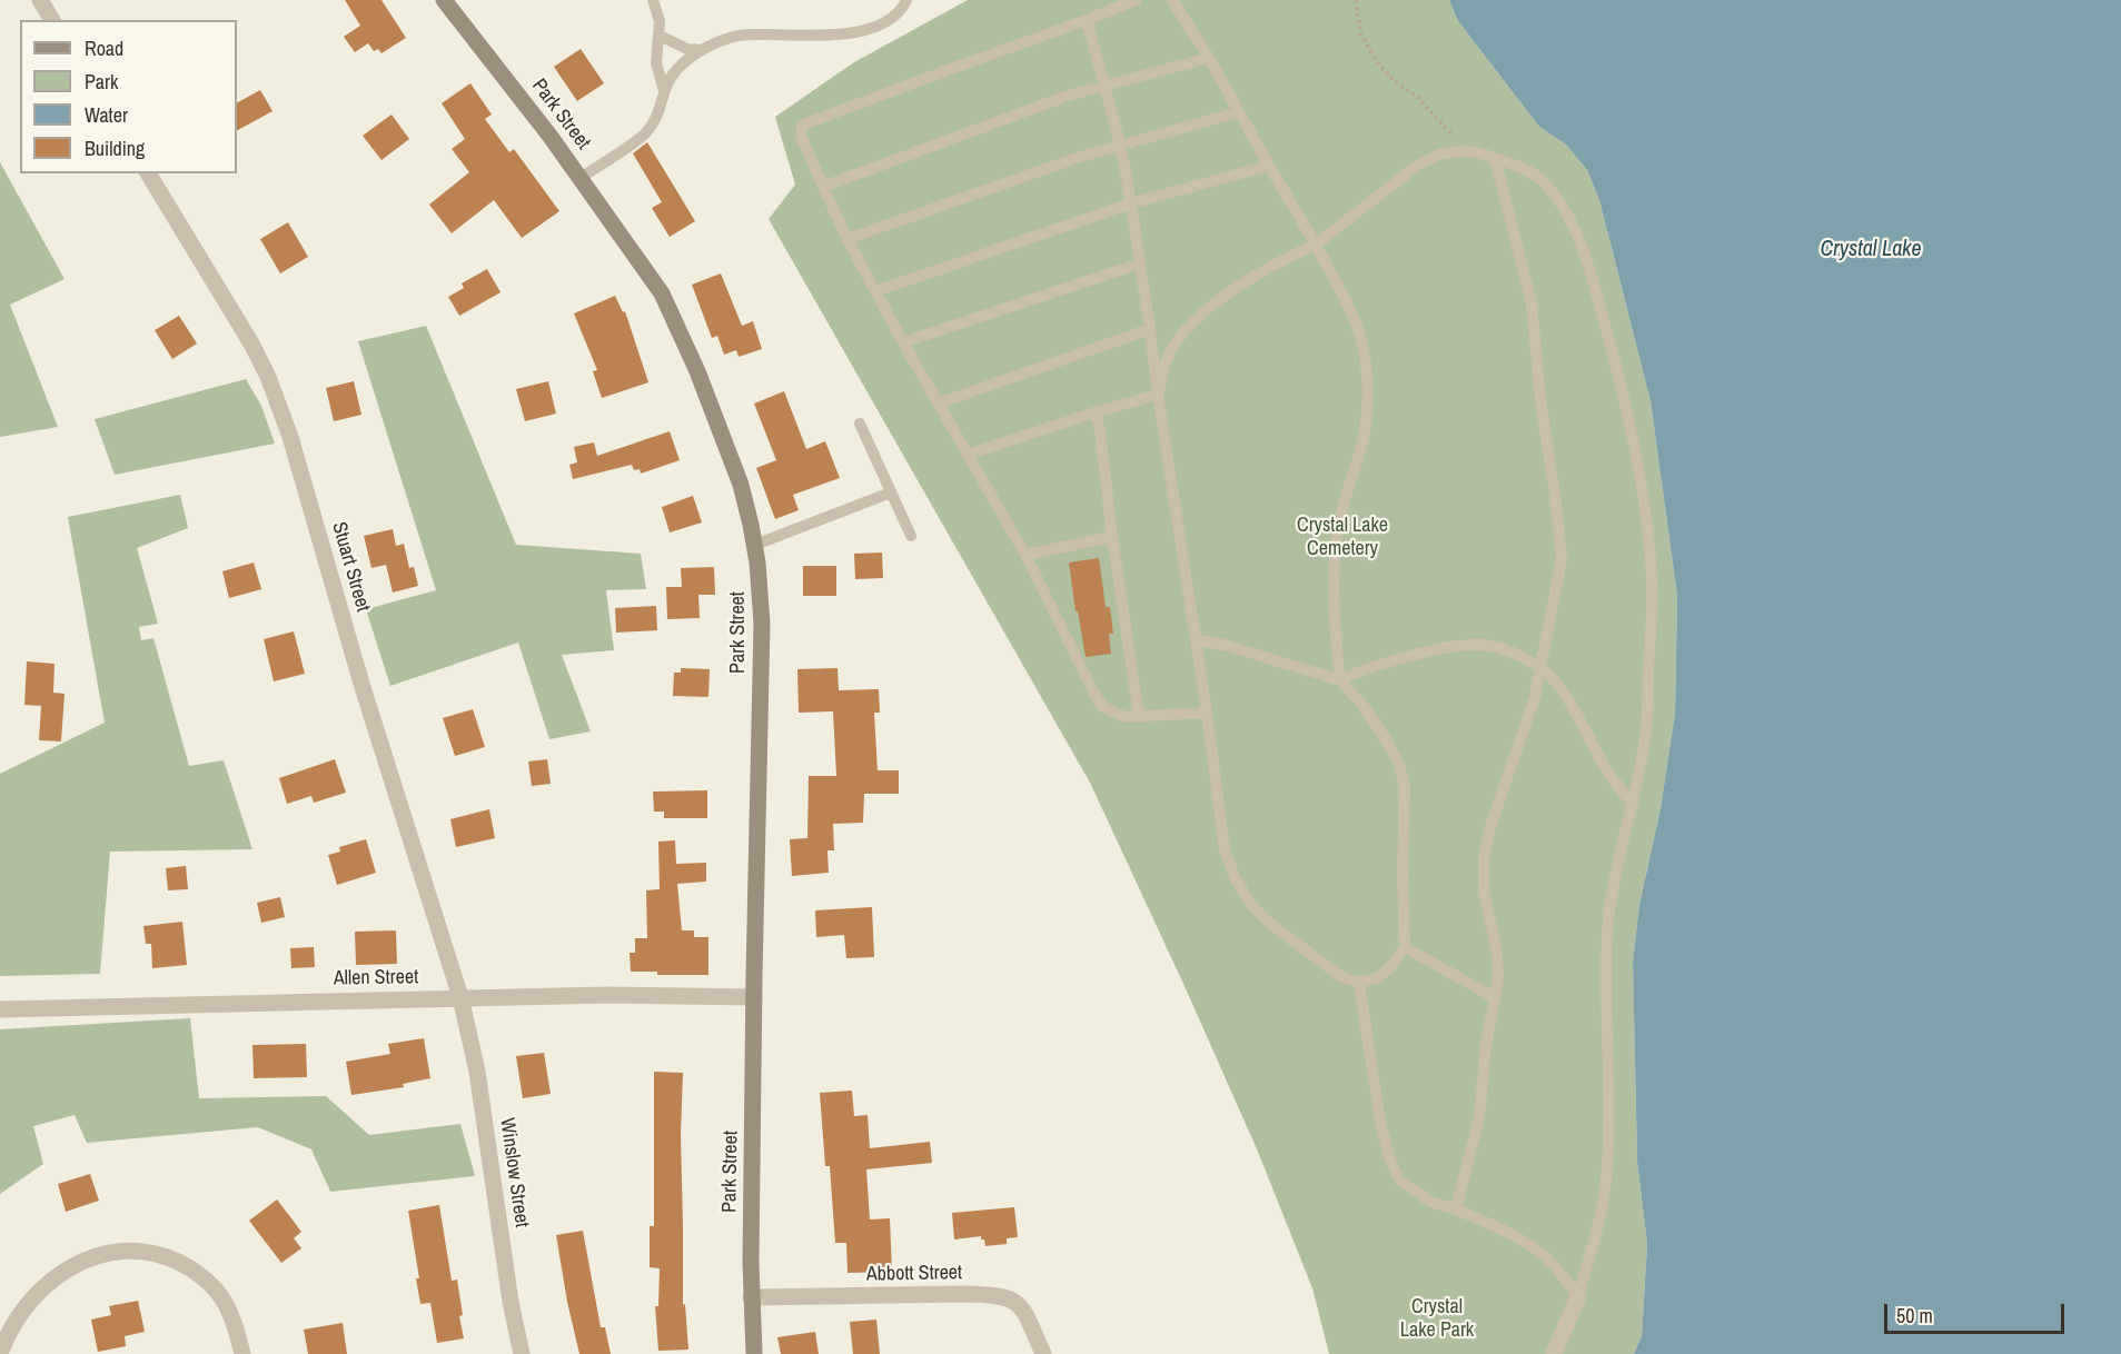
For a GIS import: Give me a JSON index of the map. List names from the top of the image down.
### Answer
{
  "streets": {
    "street": [
      "Park Street",
      "Stuart Street",
      "Allen Street",
      "Winslow Street",
      "Abbott Street"
    ]
  },
  "crossings": [
    ["Park Street", "Allen Street"],
    ["Park Street", "Abbott Street"],
    ["Stuart Street", "Allen Street"],
    ["Stuart Street", "Winslow Street"],
    ["Allen Street", "Winslow Street"]
  ],
  "water": ["Crystal Lake"],
  "parks": ["Crystal Lake Cemetery", "Crystal Lake Park"],
  "legend": [
    "Road",
    "Park",
    "Water",
    "Building"
  ],
  "scale_bar": "50 m"
}
